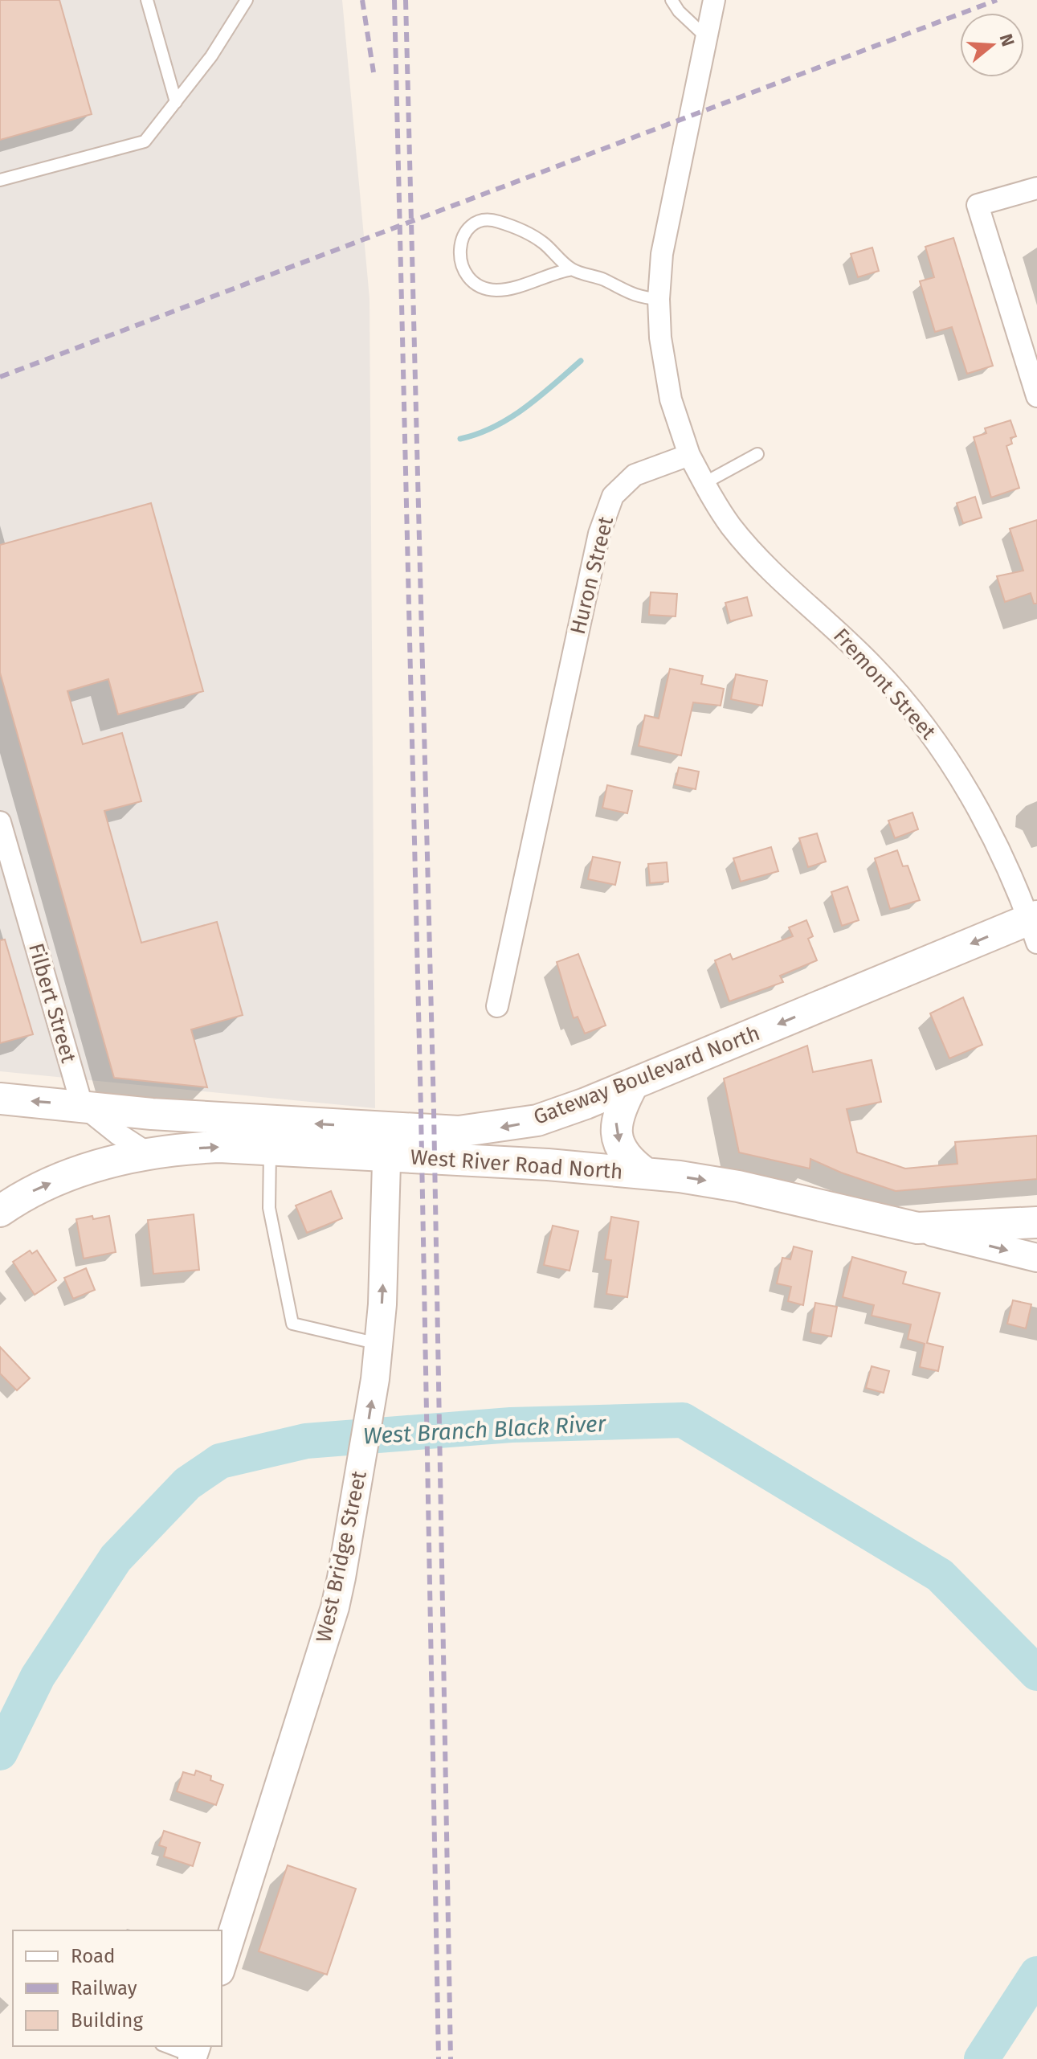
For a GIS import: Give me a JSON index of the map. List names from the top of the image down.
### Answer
{
  "streets": {
    "main road": ["Gateway Boulevard North", "West River Road North"],
    "street": [
      "Huron Street",
      "Fremont Street",
      "Filbert Street",
      "West Bridge Street"
    ]
  },
  "crossings": [
    ["Huron Street", "Fremont Street"],
    ["Fremont Street", "Gateway Boulevard North"],
    ["Gateway Boulevard North", "West River Road North"],
    ["Gateway Boulevard North", "West Bridge Street"],
    ["West River Road North", "West Bridge Street"]
  ],
  "one_way": ["Gateway Boulevard North", "West Bridge Street"],
  "water": ["West Branch Black River"],
  "legend": ["Road", "Railway", "Building"],
  "north": "right"
}
